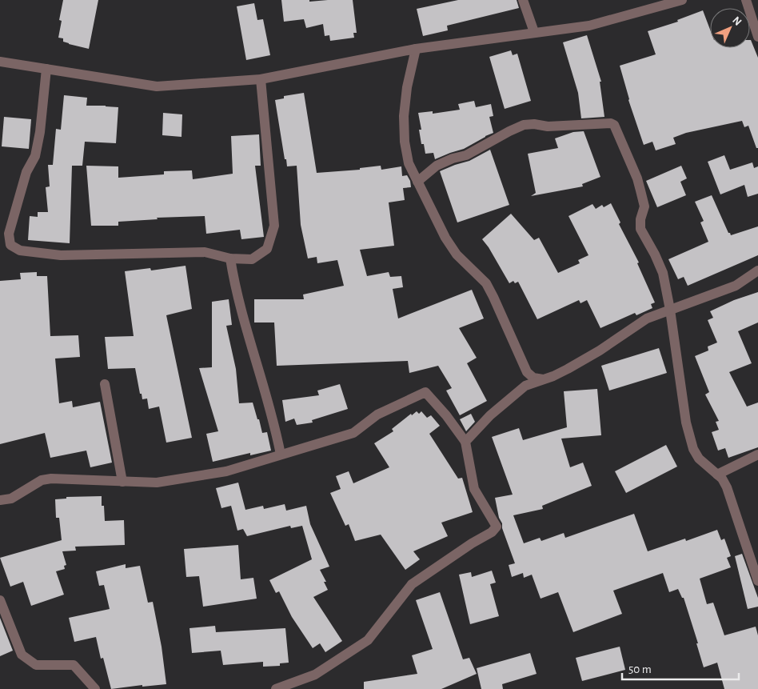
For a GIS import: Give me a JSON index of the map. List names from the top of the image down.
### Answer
{
  "scale_bar": "50 m",
  "north": "top right"
}
